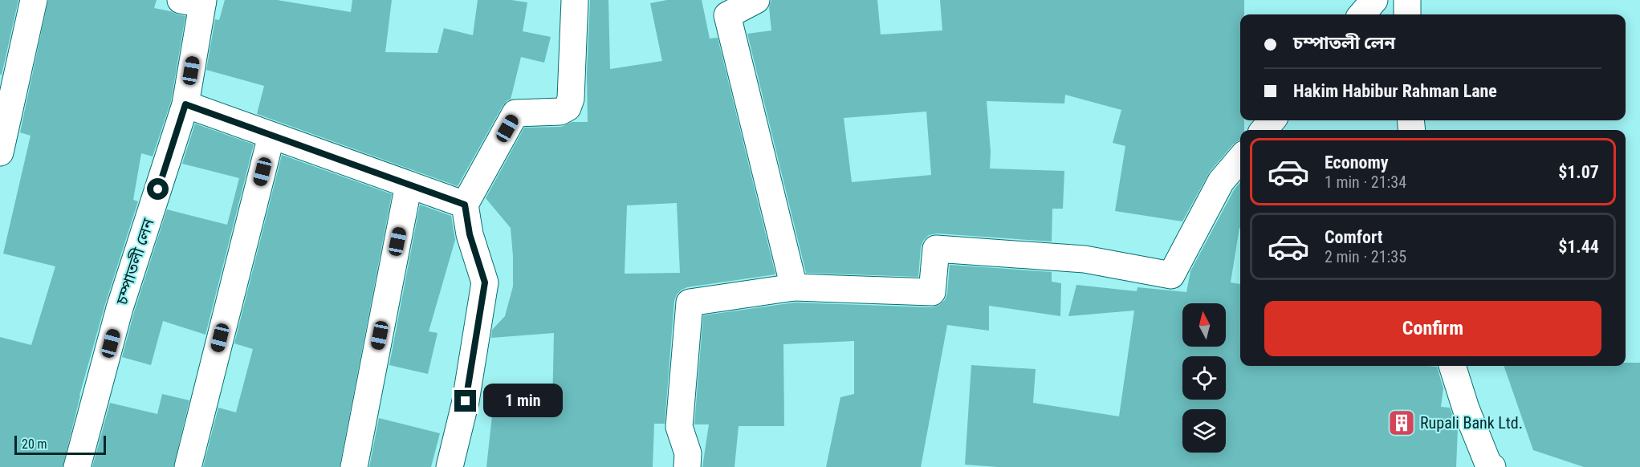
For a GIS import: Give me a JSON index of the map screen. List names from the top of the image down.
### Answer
{
  "streets": {
    "street": ["চম্পাতলী লেন"]
  },
  "places": {
    "building": ["Rupali Bank Ltd."]
  },
  "scale_bar": "20 m",
  "north": "top",
  "page": {
    "banner": ["চম্পাতলী লেন", "Hakim Habibur Rahman Lane"],
    "list": [
      {
        "name": "Economy",
        "note": "1 min · 21:34",
        "value": "$1.07"
      },
      {
        "name": "Comfort",
        "note": "2 min · 21:35",
        "value": "$1.44"
      }
    ],
    "buttons": "Confirm",
    "bubble": "1 min",
    "scale": "20 m"
  }
}
